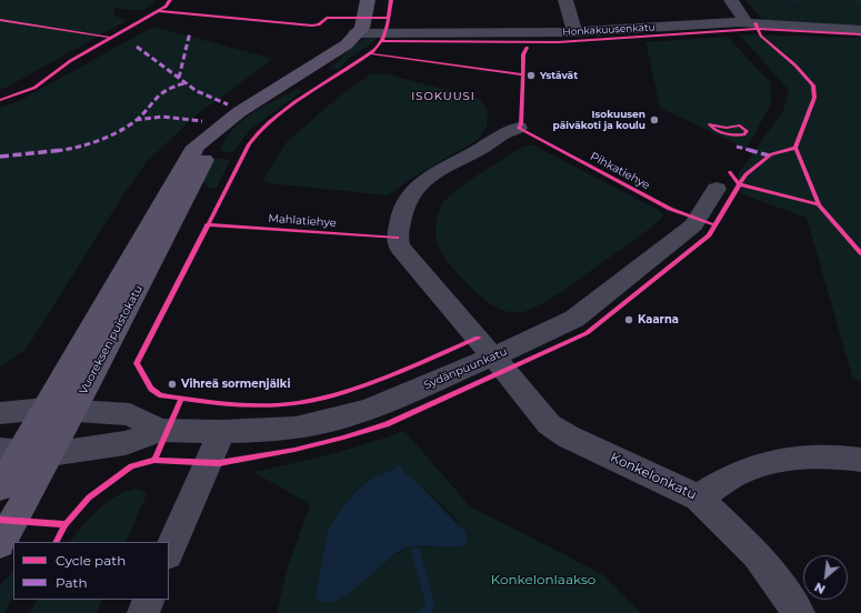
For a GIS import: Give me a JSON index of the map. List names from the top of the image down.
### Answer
{
  "streets": {
    "main road": ["Vuoreksen puistokatu"],
    "street": ["Honkakuusenkatu", "Sydänpuunkatu", "Konkelonkatu"],
    "cycle path": ["Pihkatiehye", "Mahlatiehye"]
  },
  "crossings": [
    ["Honkakuusenkatu", "Vuoreksen puistokatu"],
    ["Vuoreksen puistokatu", "Sydänpuunkatu"],
    ["Sydänpuunkatu", "Konkelonkatu"]
  ],
  "districts": ["ISOKUUSI"],
  "parks": ["Konkelonlaakso"],
  "places": [
    "Ystävät",
    "Isokuusen päiväkoti ja koulu",
    "Kaarna",
    "Vihreä sormenjälki"
  ],
  "legend": ["Cycle path", "Path"],
  "north": "bottom left"
}
